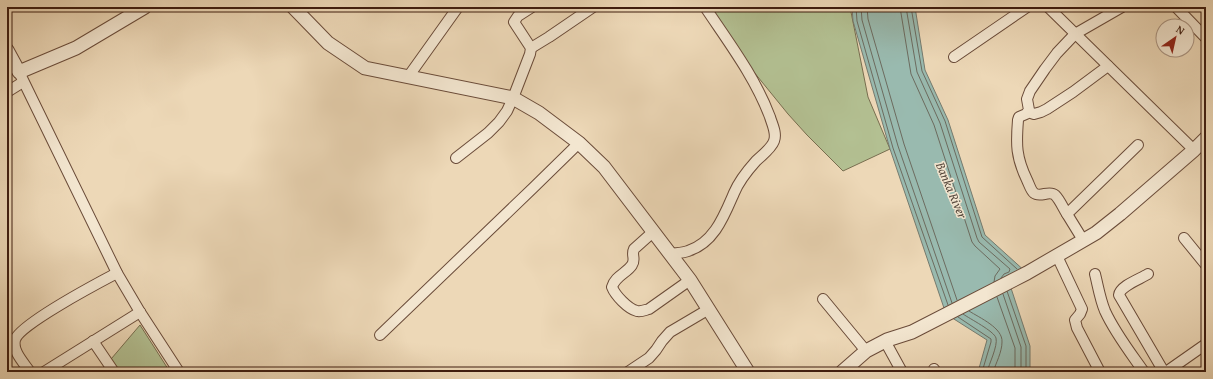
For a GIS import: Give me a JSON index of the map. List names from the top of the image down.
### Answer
{
  "water": ["Banka River"],
  "north": "top right"
}
